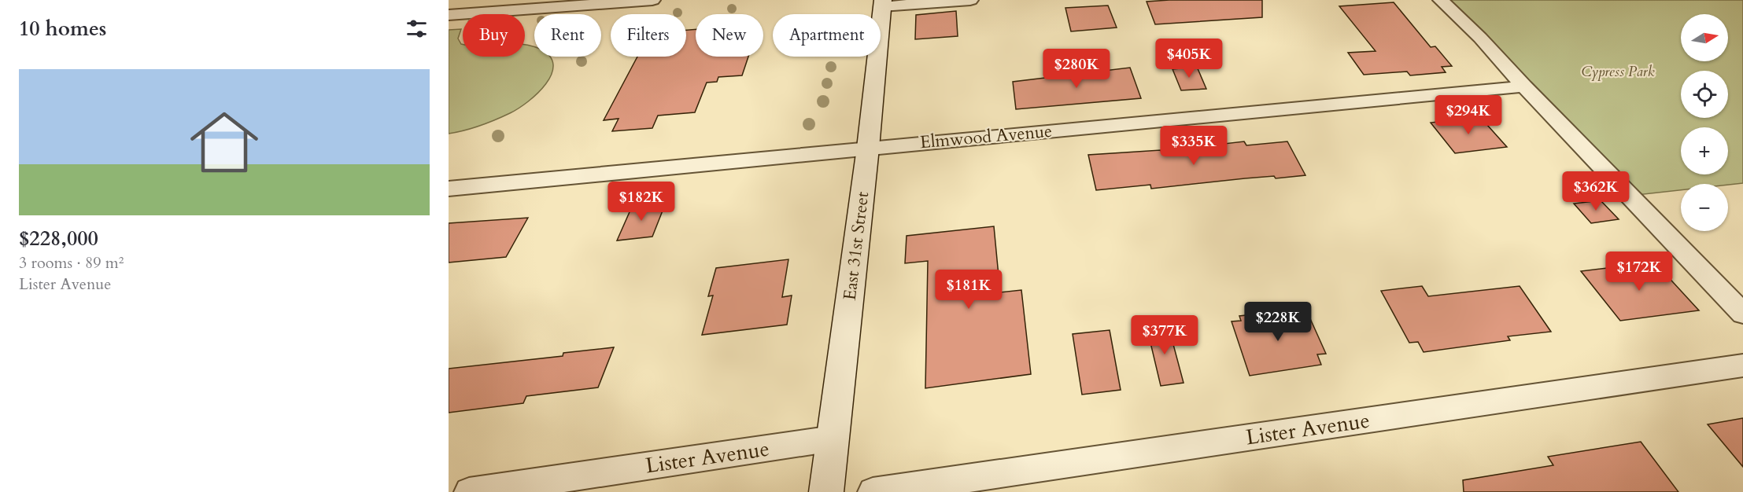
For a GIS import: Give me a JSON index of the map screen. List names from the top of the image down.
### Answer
{
  "streets": {
    "main road": ["East 31st Street"],
    "street": ["Elmwood Avenue", "Lister Avenue"]
  },
  "crossings": [
    ["Elmwood Avenue", "East 31st Street"],
    ["East 31st Street", "Lister Avenue"]
  ],
  "parks": ["Cypress Park"],
  "north": "right",
  "page": {
    "heading": "10 homes",
    "map_buttons": ["+", "−"],
    "chip": [
      "Buy",
      "Rent",
      "Filters",
      "New",
      "Apartment"
    ],
    "price": [
      "$405K",
      "$280K",
      "$294K",
      "$335K",
      "$362K",
      "$182K",
      "$172K",
      "$181K",
      "$228K",
      "$377K"
    ],
    "list": [
      {
        "name": "$228,000",
        "note": "3 rooms · 89 m² · Lister Avenue"
      }
    ]
  }
}
